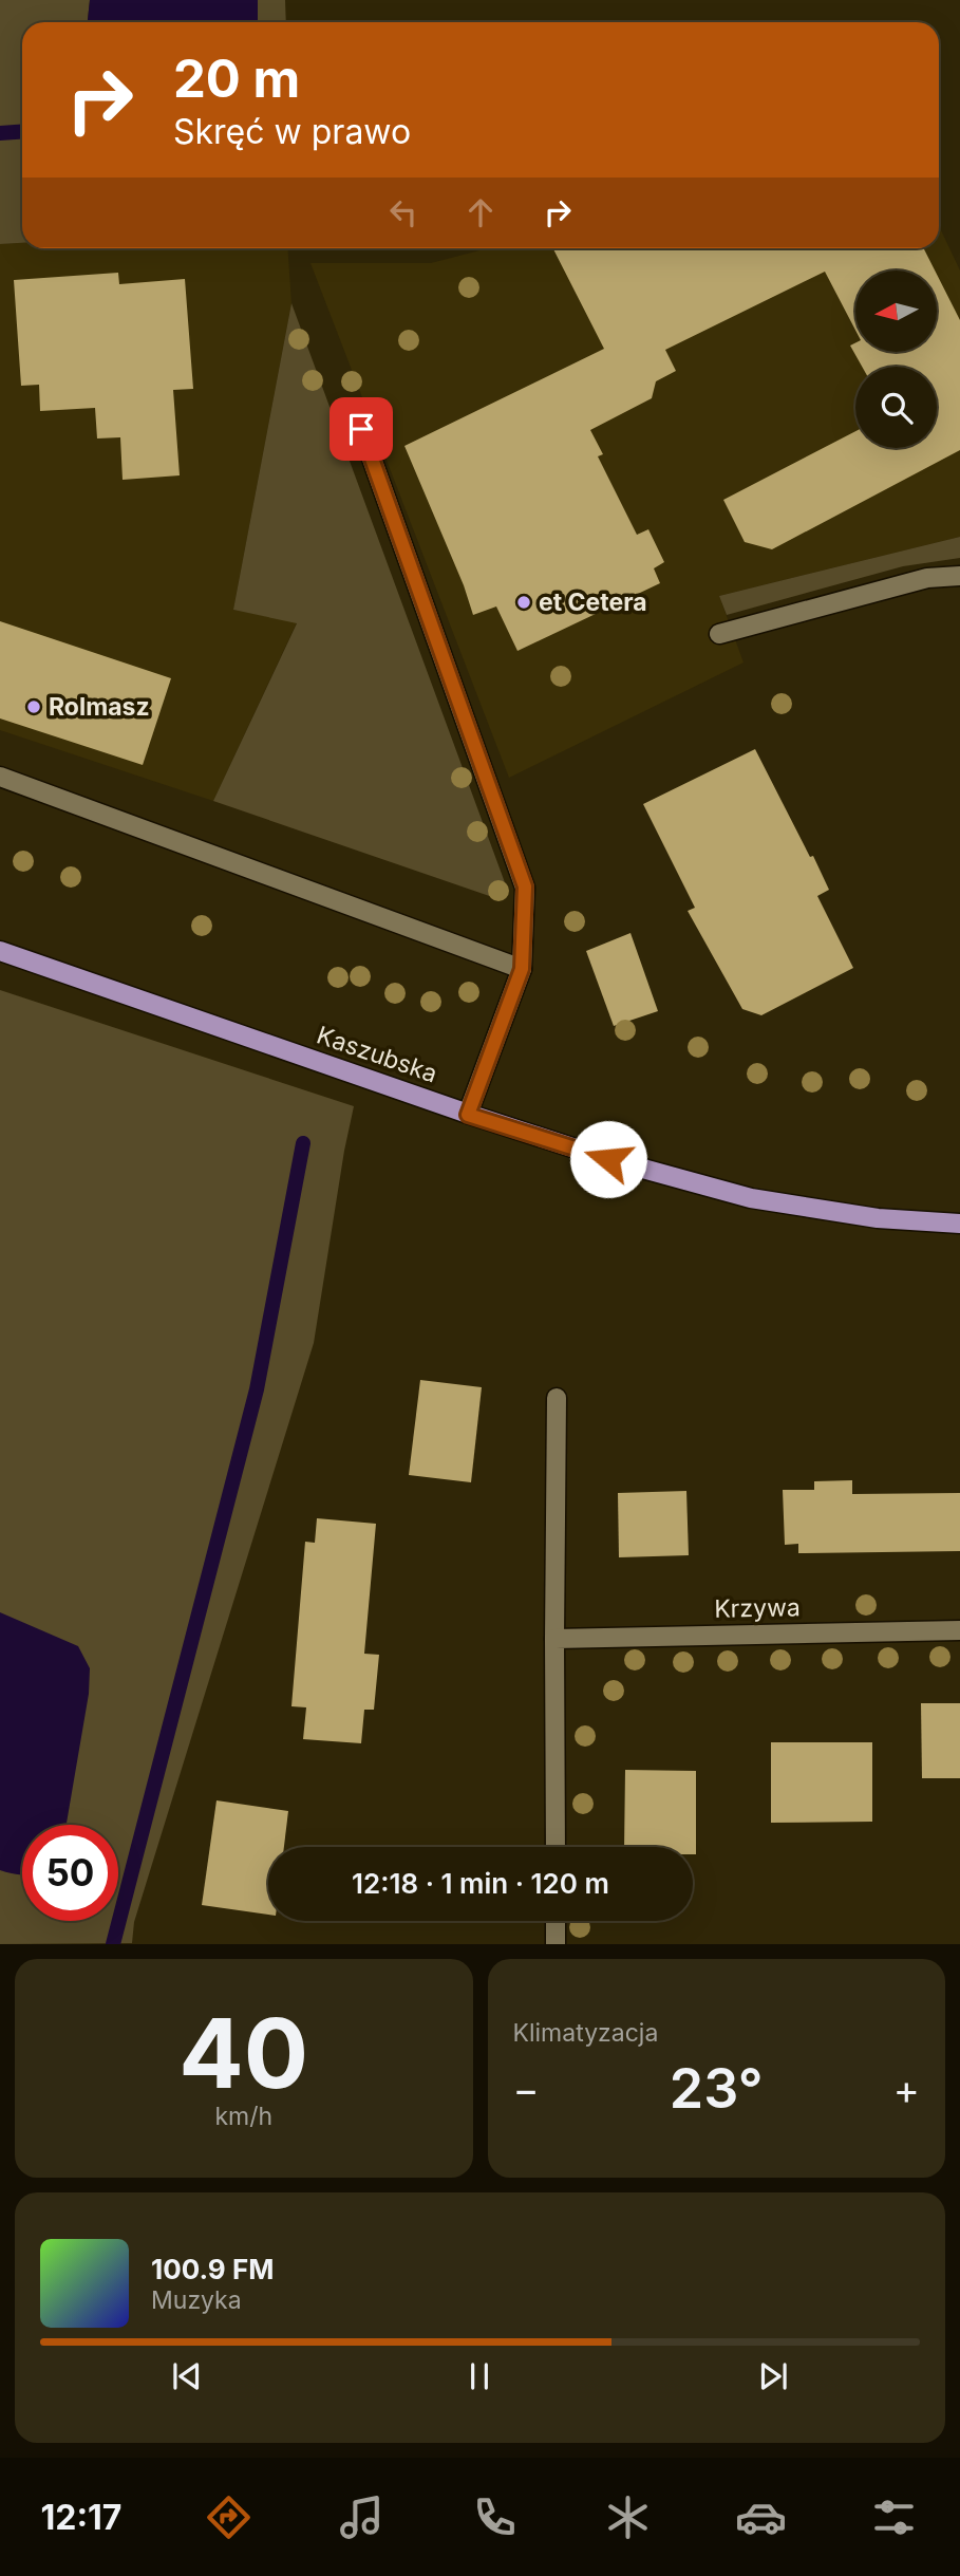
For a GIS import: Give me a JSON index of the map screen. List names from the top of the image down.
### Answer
{
  "streets": {
    "main road": ["Kaszubska"],
    "street": ["Krzywa"]
  },
  "places": ["et Cetera", "Rolmasz"],
  "north": "left",
  "page": {
    "turn": ["20 m", "Skręć w prawo"],
    "limit": "50",
    "trip": "12:18 · 1 min · 120 m",
    "tile": [
      ["40", "km/h"],
      "Klimatyzacja"
    ],
    "heat": ["−", "23°", "+"],
    "song": ["100.9 FM", "Muzyka"],
    "tabs": "12:17"
  }
}
